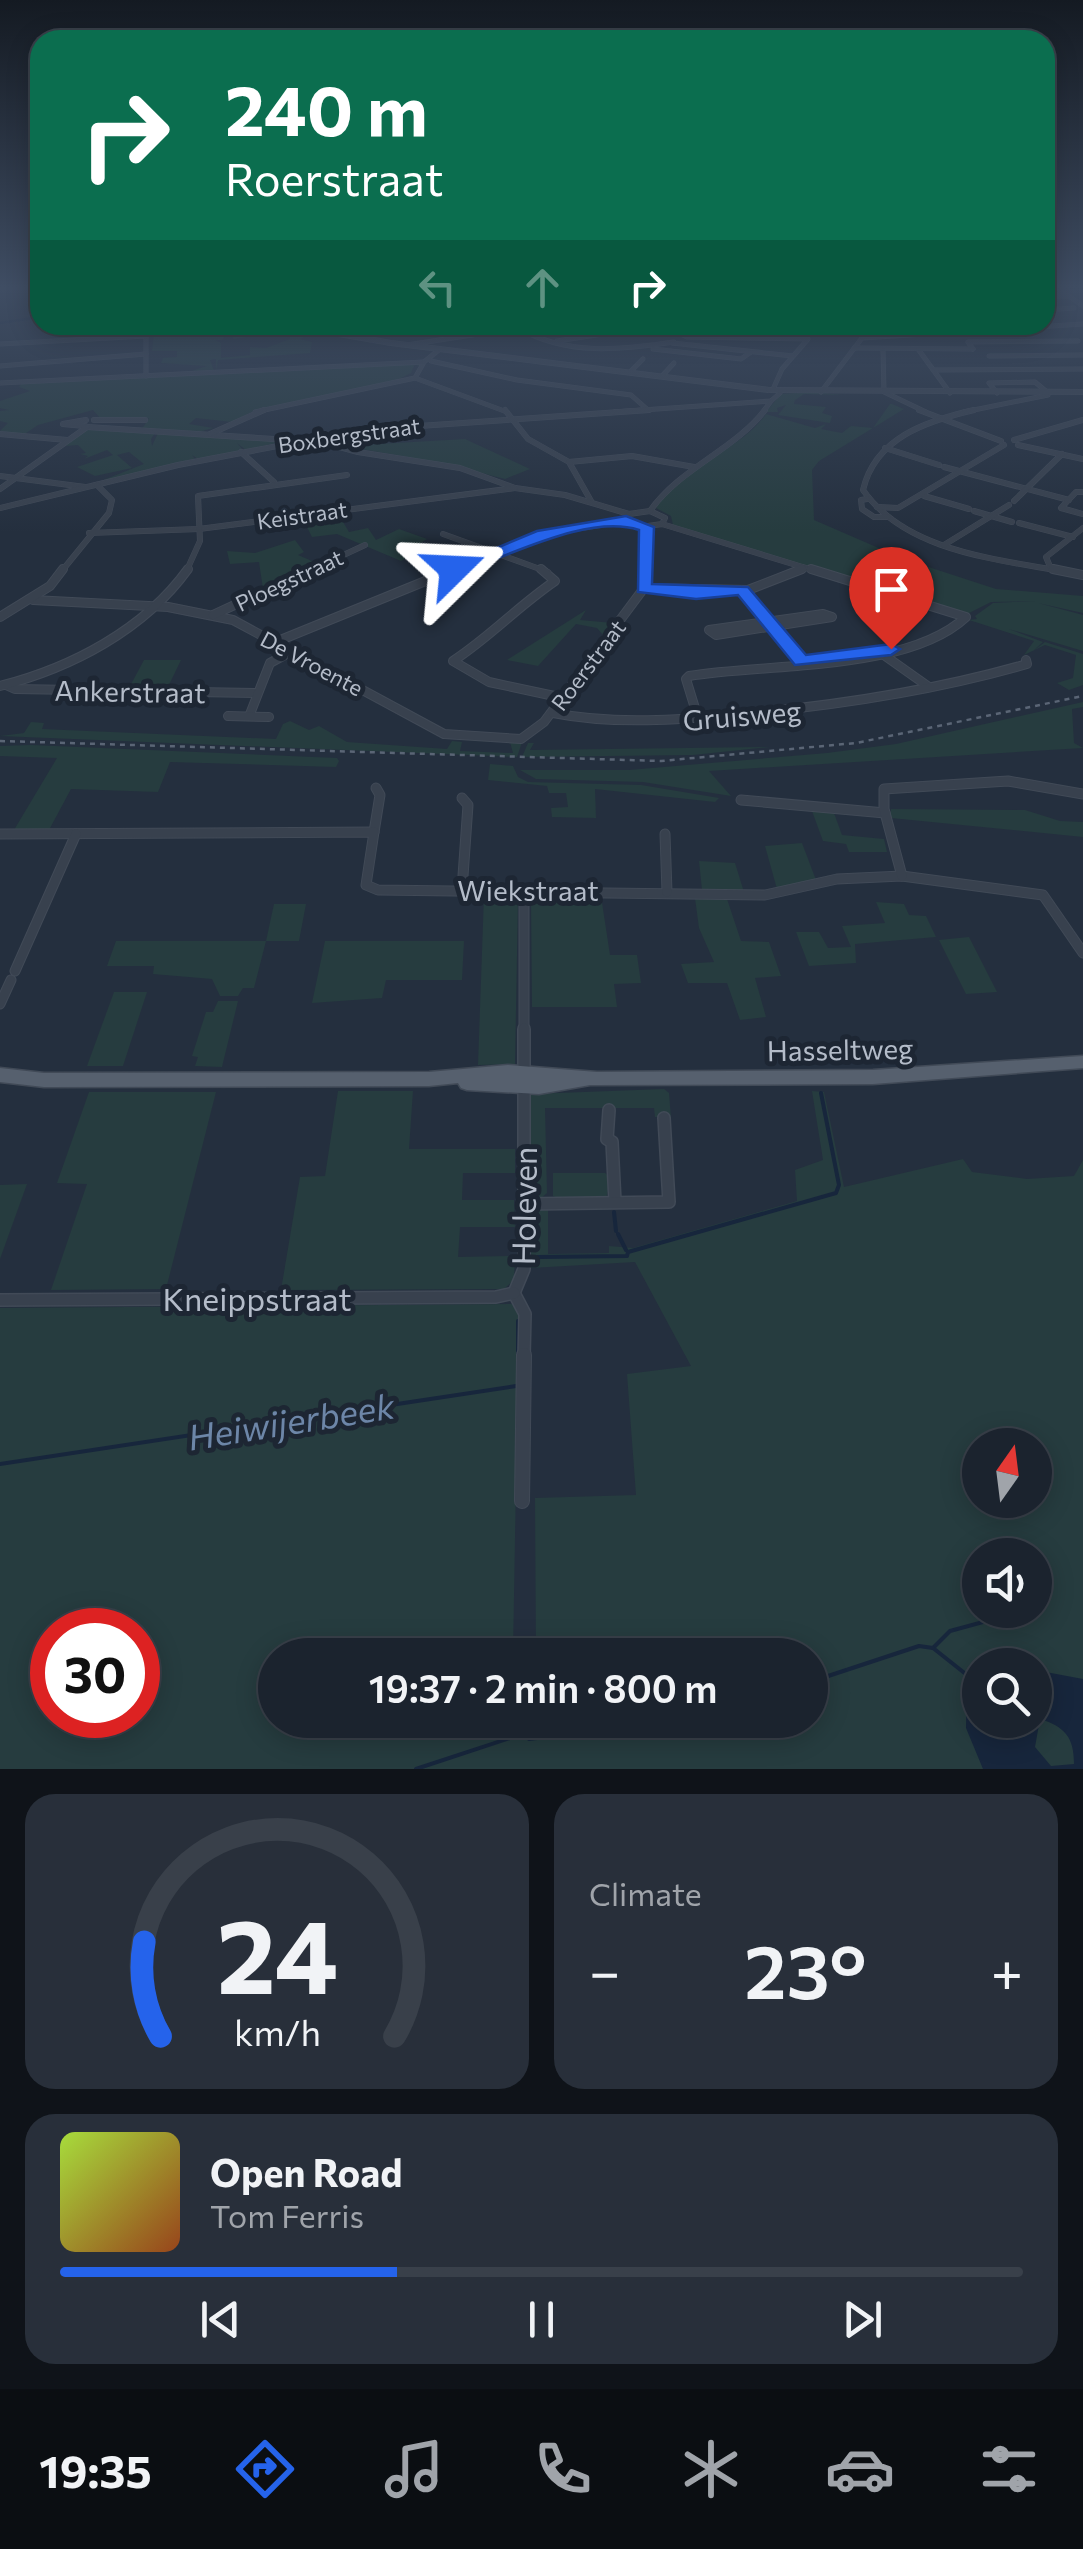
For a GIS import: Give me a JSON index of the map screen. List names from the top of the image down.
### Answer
{
  "streets": {
    "main road": ["Hasseltweg"],
    "street": [
      "Boxbergstraat",
      "Keistraat",
      "Ploegstraat",
      "De Vroente",
      "Roerstraat",
      "Ankerstraat",
      "Gruisweg",
      "Wiekstraat",
      "Holeven",
      "Kneippstraat"
    ]
  },
  "crossings": [
    ["Ploegstraat", "De Vroente"],
    ["De Vroente", "Roerstraat"],
    ["Roerstraat", "Gruisweg"],
    ["Hasseltweg", "Holeven"],
    ["Holeven", "Kneippstraat"]
  ],
  "water": ["Heiwijerbeek"],
  "north": "top",
  "page": {
    "turn": ["240 m", "Roerstraat"],
    "limit": "30",
    "trip": "19:37 · 2 min · 800 m",
    "tile": "Climate",
    "heat": ["−", "23°", "+"],
    "song": ["Open Road", "Tom Ferris"],
    "tabs": "19:35",
    "gauge": ["24", "km/h"]
  }
}
